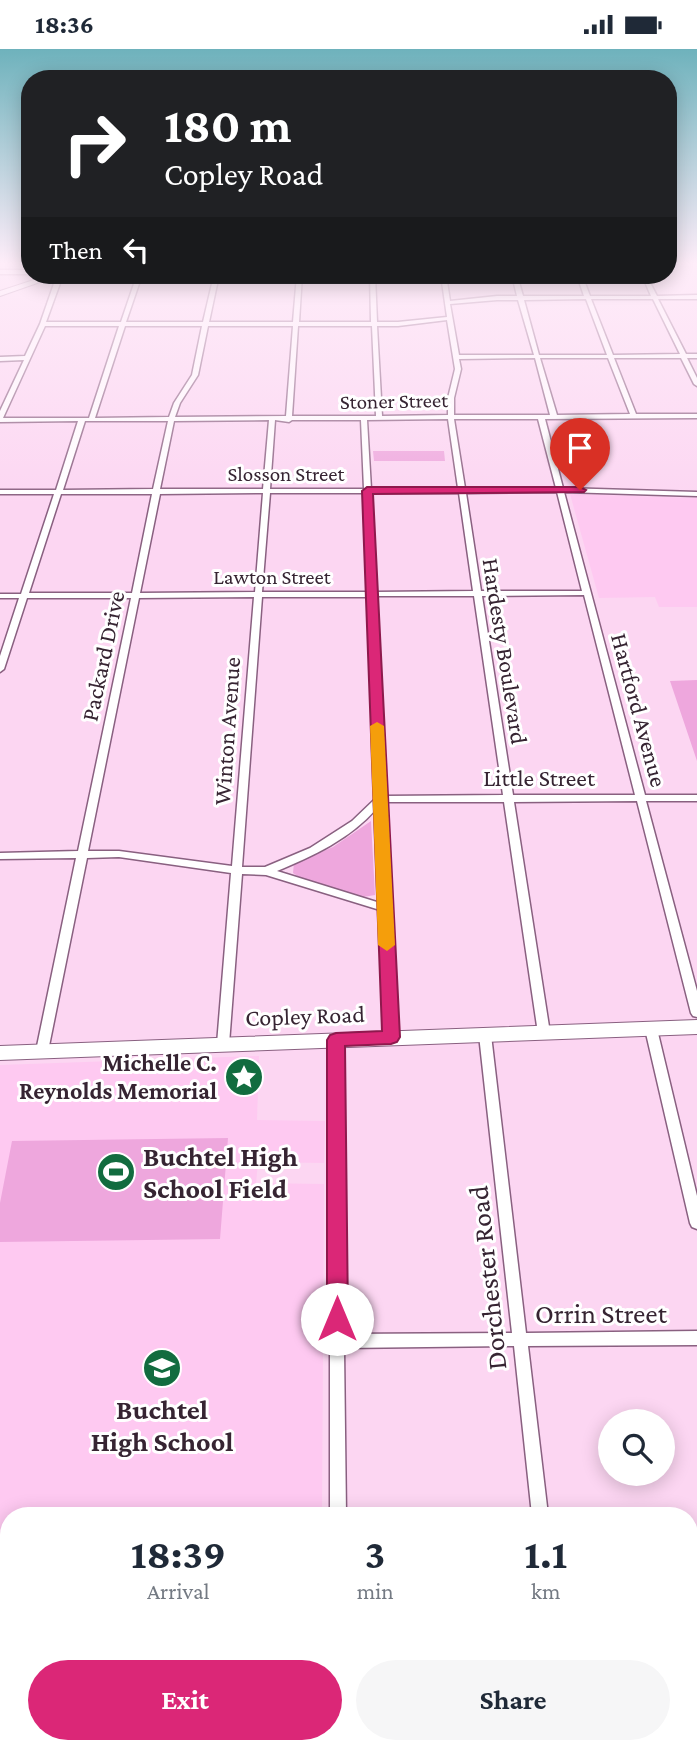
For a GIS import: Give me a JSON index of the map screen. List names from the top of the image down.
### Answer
{
  "streets": {
    "main road": ["Copley Road"],
    "street": [
      "Stoner Street",
      "Slosson Street",
      "Lawton Street",
      "Hardesty Boulevard",
      "Packard Drive",
      "Hartford Avenue",
      "Winton Avenue",
      "Little Street",
      "Dorchester Road",
      "Orrin Street"
    ]
  },
  "crossings": [
    ["Stoner Street", "Hardesty Boulevard"],
    ["Stoner Street", "Packard Drive"],
    ["Stoner Street", "Hartford Avenue"],
    ["Stoner Street", "Winton Avenue"],
    ["Slosson Street", "Hardesty Boulevard"],
    ["Slosson Street", "Packard Drive"],
    ["Slosson Street", "Hartford Avenue"],
    ["Slosson Street", "Winton Avenue"],
    ["Lawton Street", "Hardesty Boulevard"],
    ["Lawton Street", "Packard Drive"],
    ["Lawton Street", "Hartford Avenue"],
    ["Lawton Street", "Winton Avenue"],
    ["Hardesty Boulevard", "Little Street"],
    ["Hardesty Boulevard", "Copley Road"],
    ["Packard Drive", "Copley Road"],
    ["Hartford Avenue", "Little Street"],
    ["Winton Avenue", "Copley Road"],
    ["Copley Road", "Dorchester Road"],
    ["Dorchester Road", "Orrin Street"]
  ],
  "places": {
    "place": ["Michelle C. Reynolds Memorial"],
    "sports": ["Buchtel High School Field"],
    "school or university": ["Buchtel High School"]
  },
  "page": {
    "status": "18:36",
    "turn": ["180 m", "Copley Road"],
    "then": "Then",
    "eta": [
      "18:39",
      "Arrival",
      "3",
      "min",
      "1.1",
      "km"
    ],
    "buttons": ["Exit", "Share"]
  }
}
